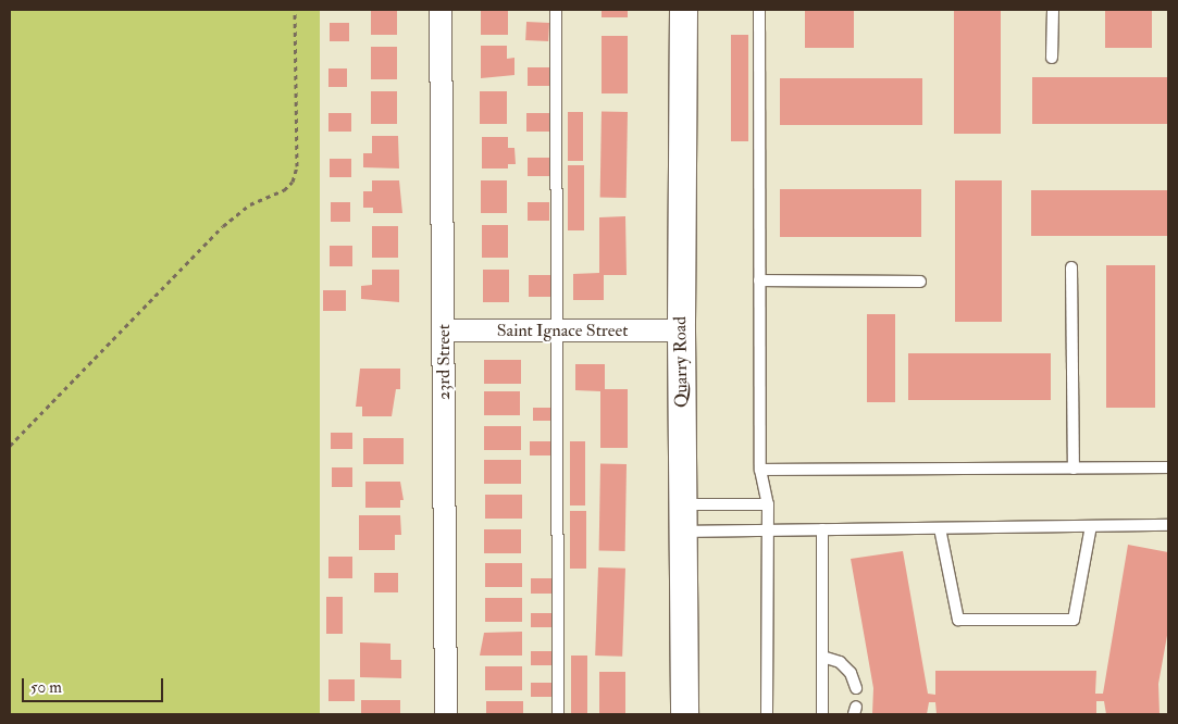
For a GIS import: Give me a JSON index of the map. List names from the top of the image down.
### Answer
{
  "streets": {
    "street": ["Saint Ignace Street", "23rd Street", "Quarry Road"]
  },
  "crossings": [
    ["Saint Ignace Street", "23rd Street"],
    ["Saint Ignace Street", "Quarry Road"]
  ],
  "scale_bar": "50 m"
}
